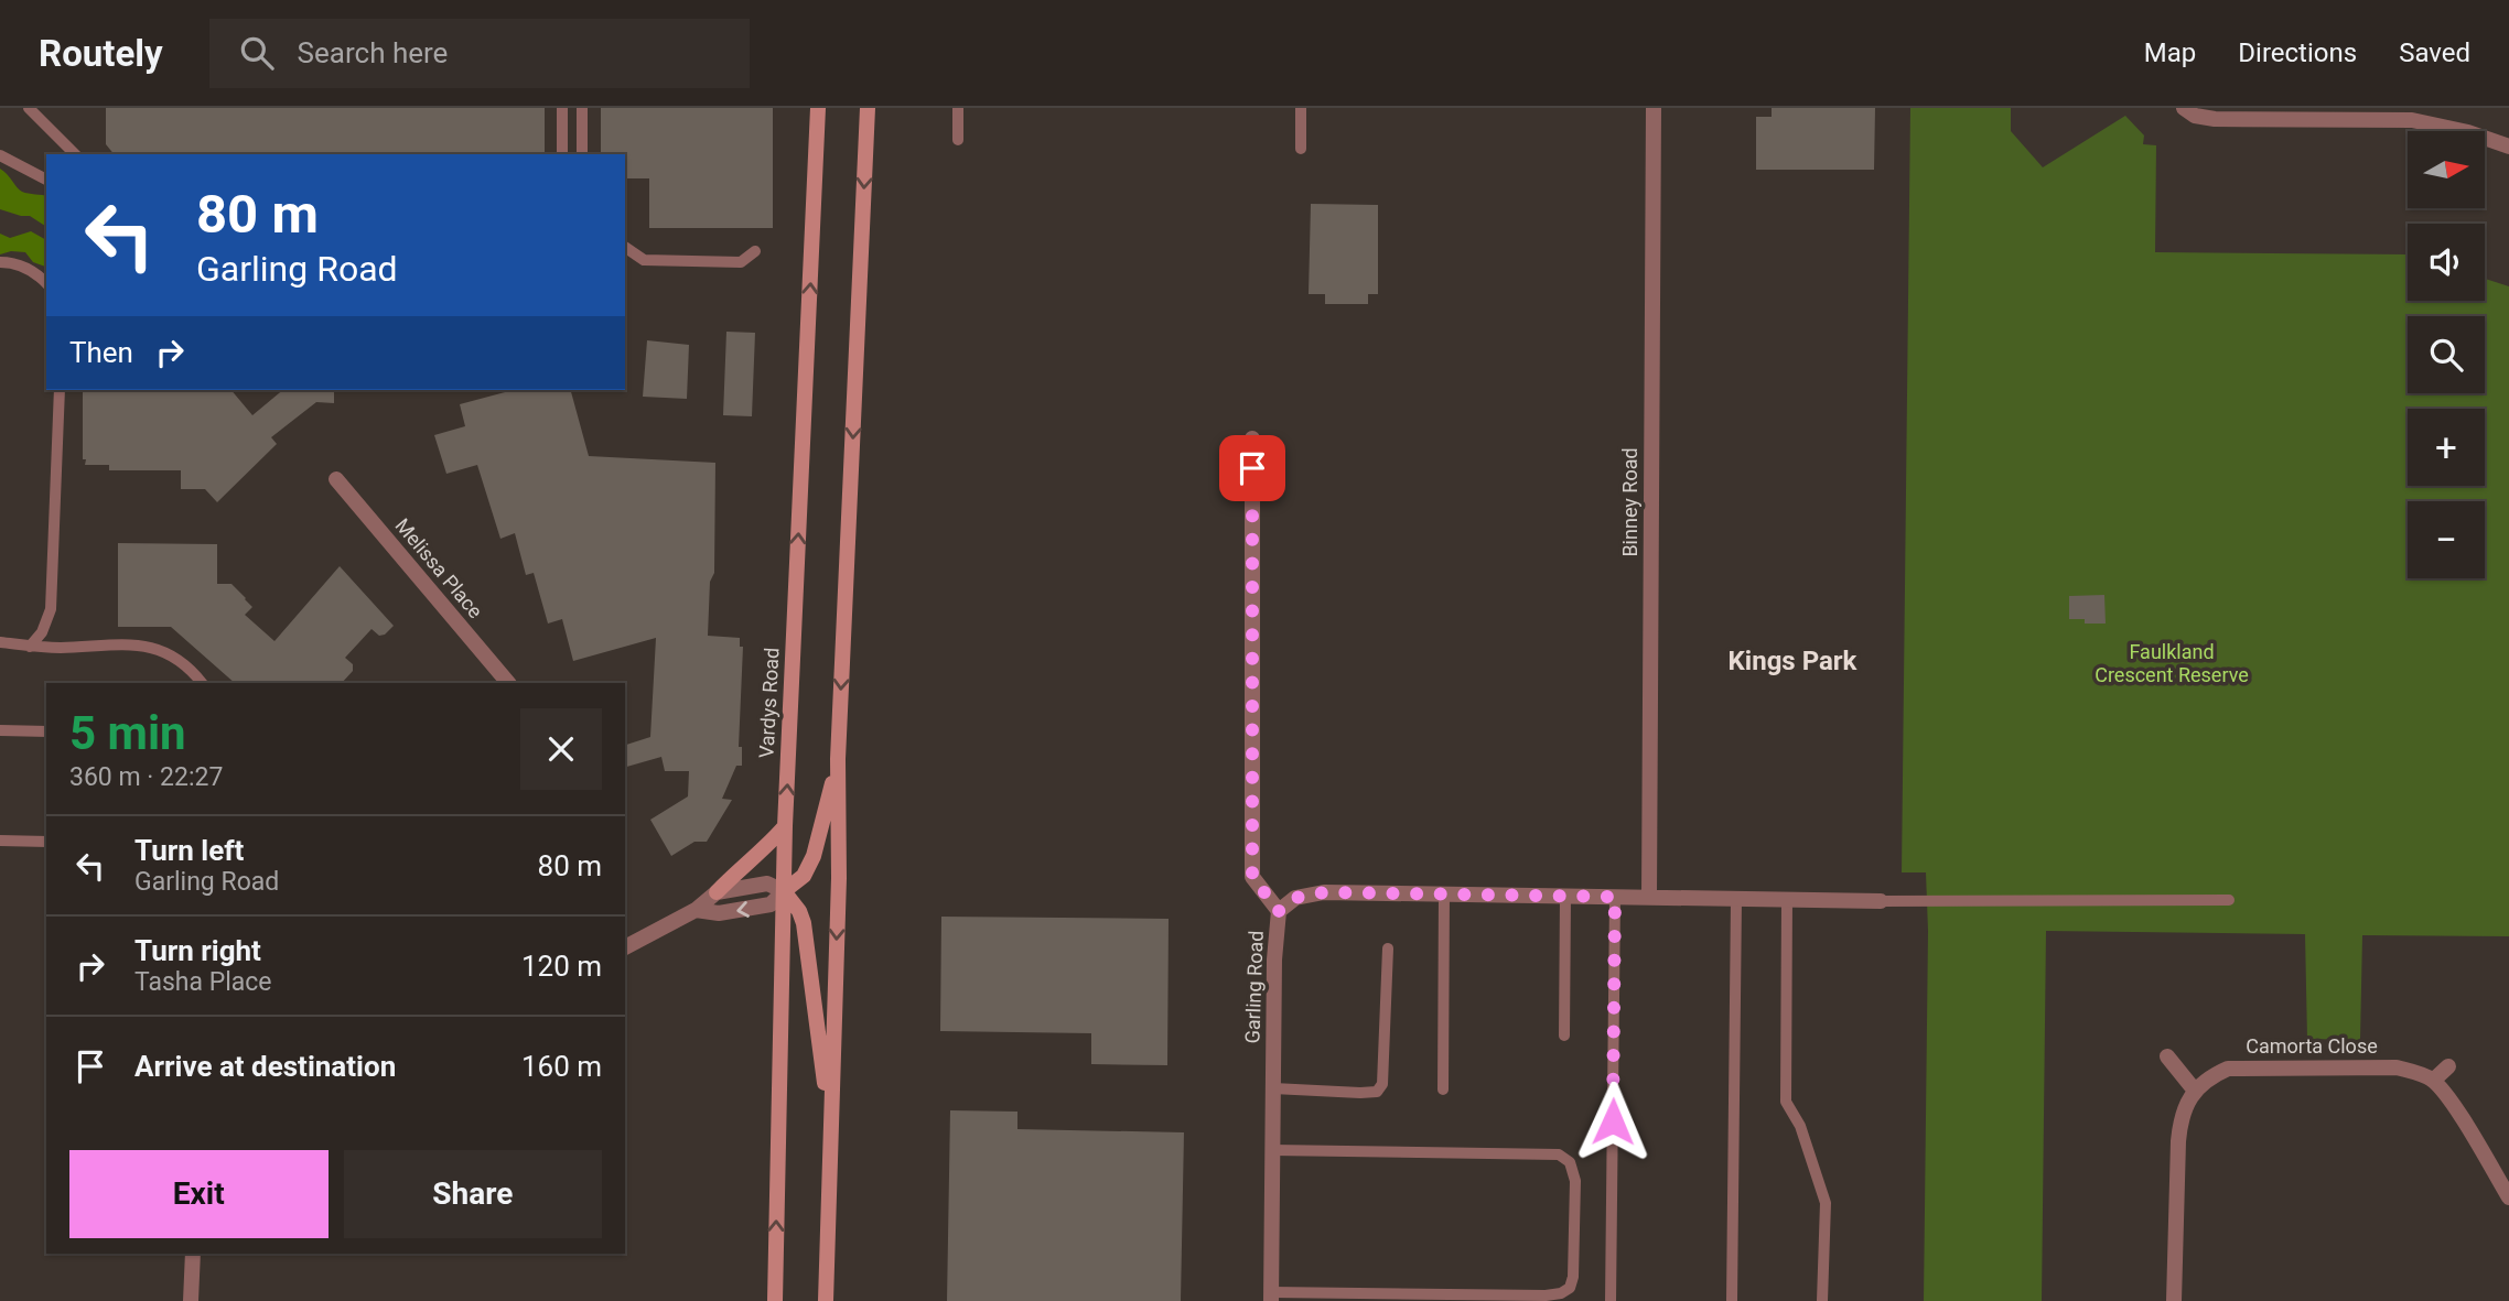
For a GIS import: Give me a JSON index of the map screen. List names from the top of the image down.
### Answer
{
  "streets": {
    "main road": ["Vardys Road"],
    "street": [
      "Binney Road",
      "Melissa Place",
      "Garling Road",
      "Camorta Close"
    ]
  },
  "crossings": [
    ["Binney Road", "Garling Road"]
  ],
  "districts": ["Kings Park"],
  "parks": ["Faulkland Crescent Reserve"],
  "north": "right",
  "page": {
    "header": "Routely",
    "search": "Search here",
    "nav": ["Map", "Directions", "Saved"],
    "map_buttons": ["+", "−"],
    "turn": ["80 m", "Garling Road"],
    "then": "Then",
    "heading": ["5 min", "360 m · 22:27"],
    "list": [
      {
        "name": "Turn left",
        "note": "Garling Road",
        "value": "80 m"
      },
      {
        "name": "Turn right",
        "note": "Tasha Place",
        "value": "120 m"
      },
      {
        "name": "Arrive at destination",
        "value": "160 m"
      }
    ],
    "buttons": ["Exit", "Share"]
  }
}
